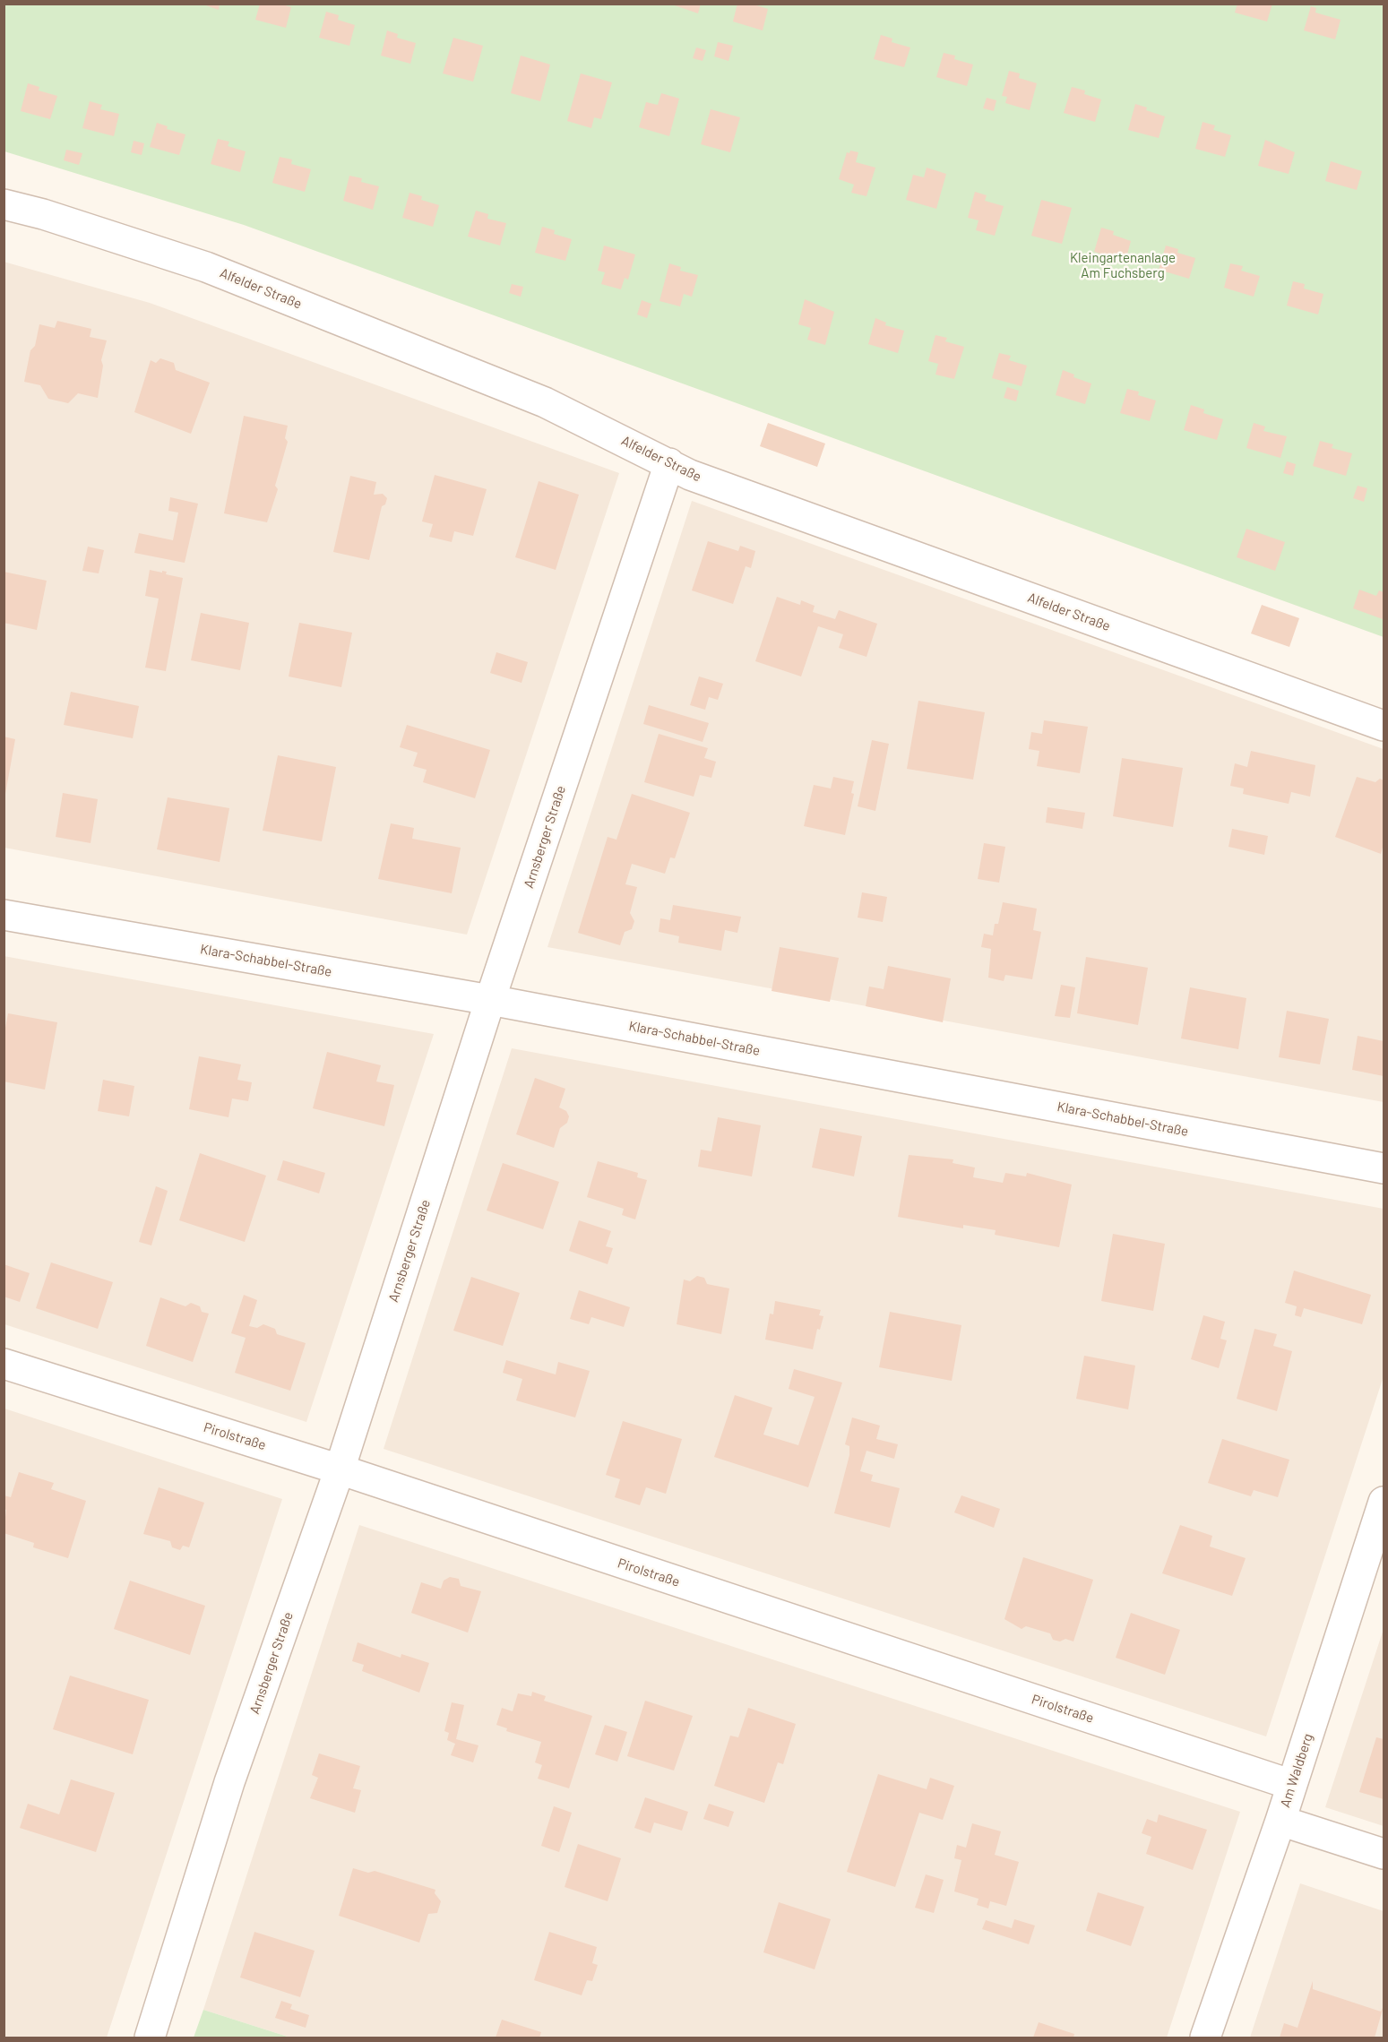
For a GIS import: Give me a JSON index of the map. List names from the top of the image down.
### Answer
{
  "streets": {
    "street": [
      "Alfelder Straße",
      "Arnsberger Straße",
      "Klara-Schabbel-Straße",
      "Pirolstraße",
      "Am Waldberg"
    ]
  },
  "crossings": [
    ["Alfelder Straße", "Arnsberger Straße"],
    ["Arnsberger Straße", "Klara-Schabbel-Straße"],
    ["Arnsberger Straße", "Pirolstraße"],
    ["Pirolstraße", "Am Waldberg"]
  ],
  "parks": ["Kleingartenanlage Am Fuchsberg"]
}
